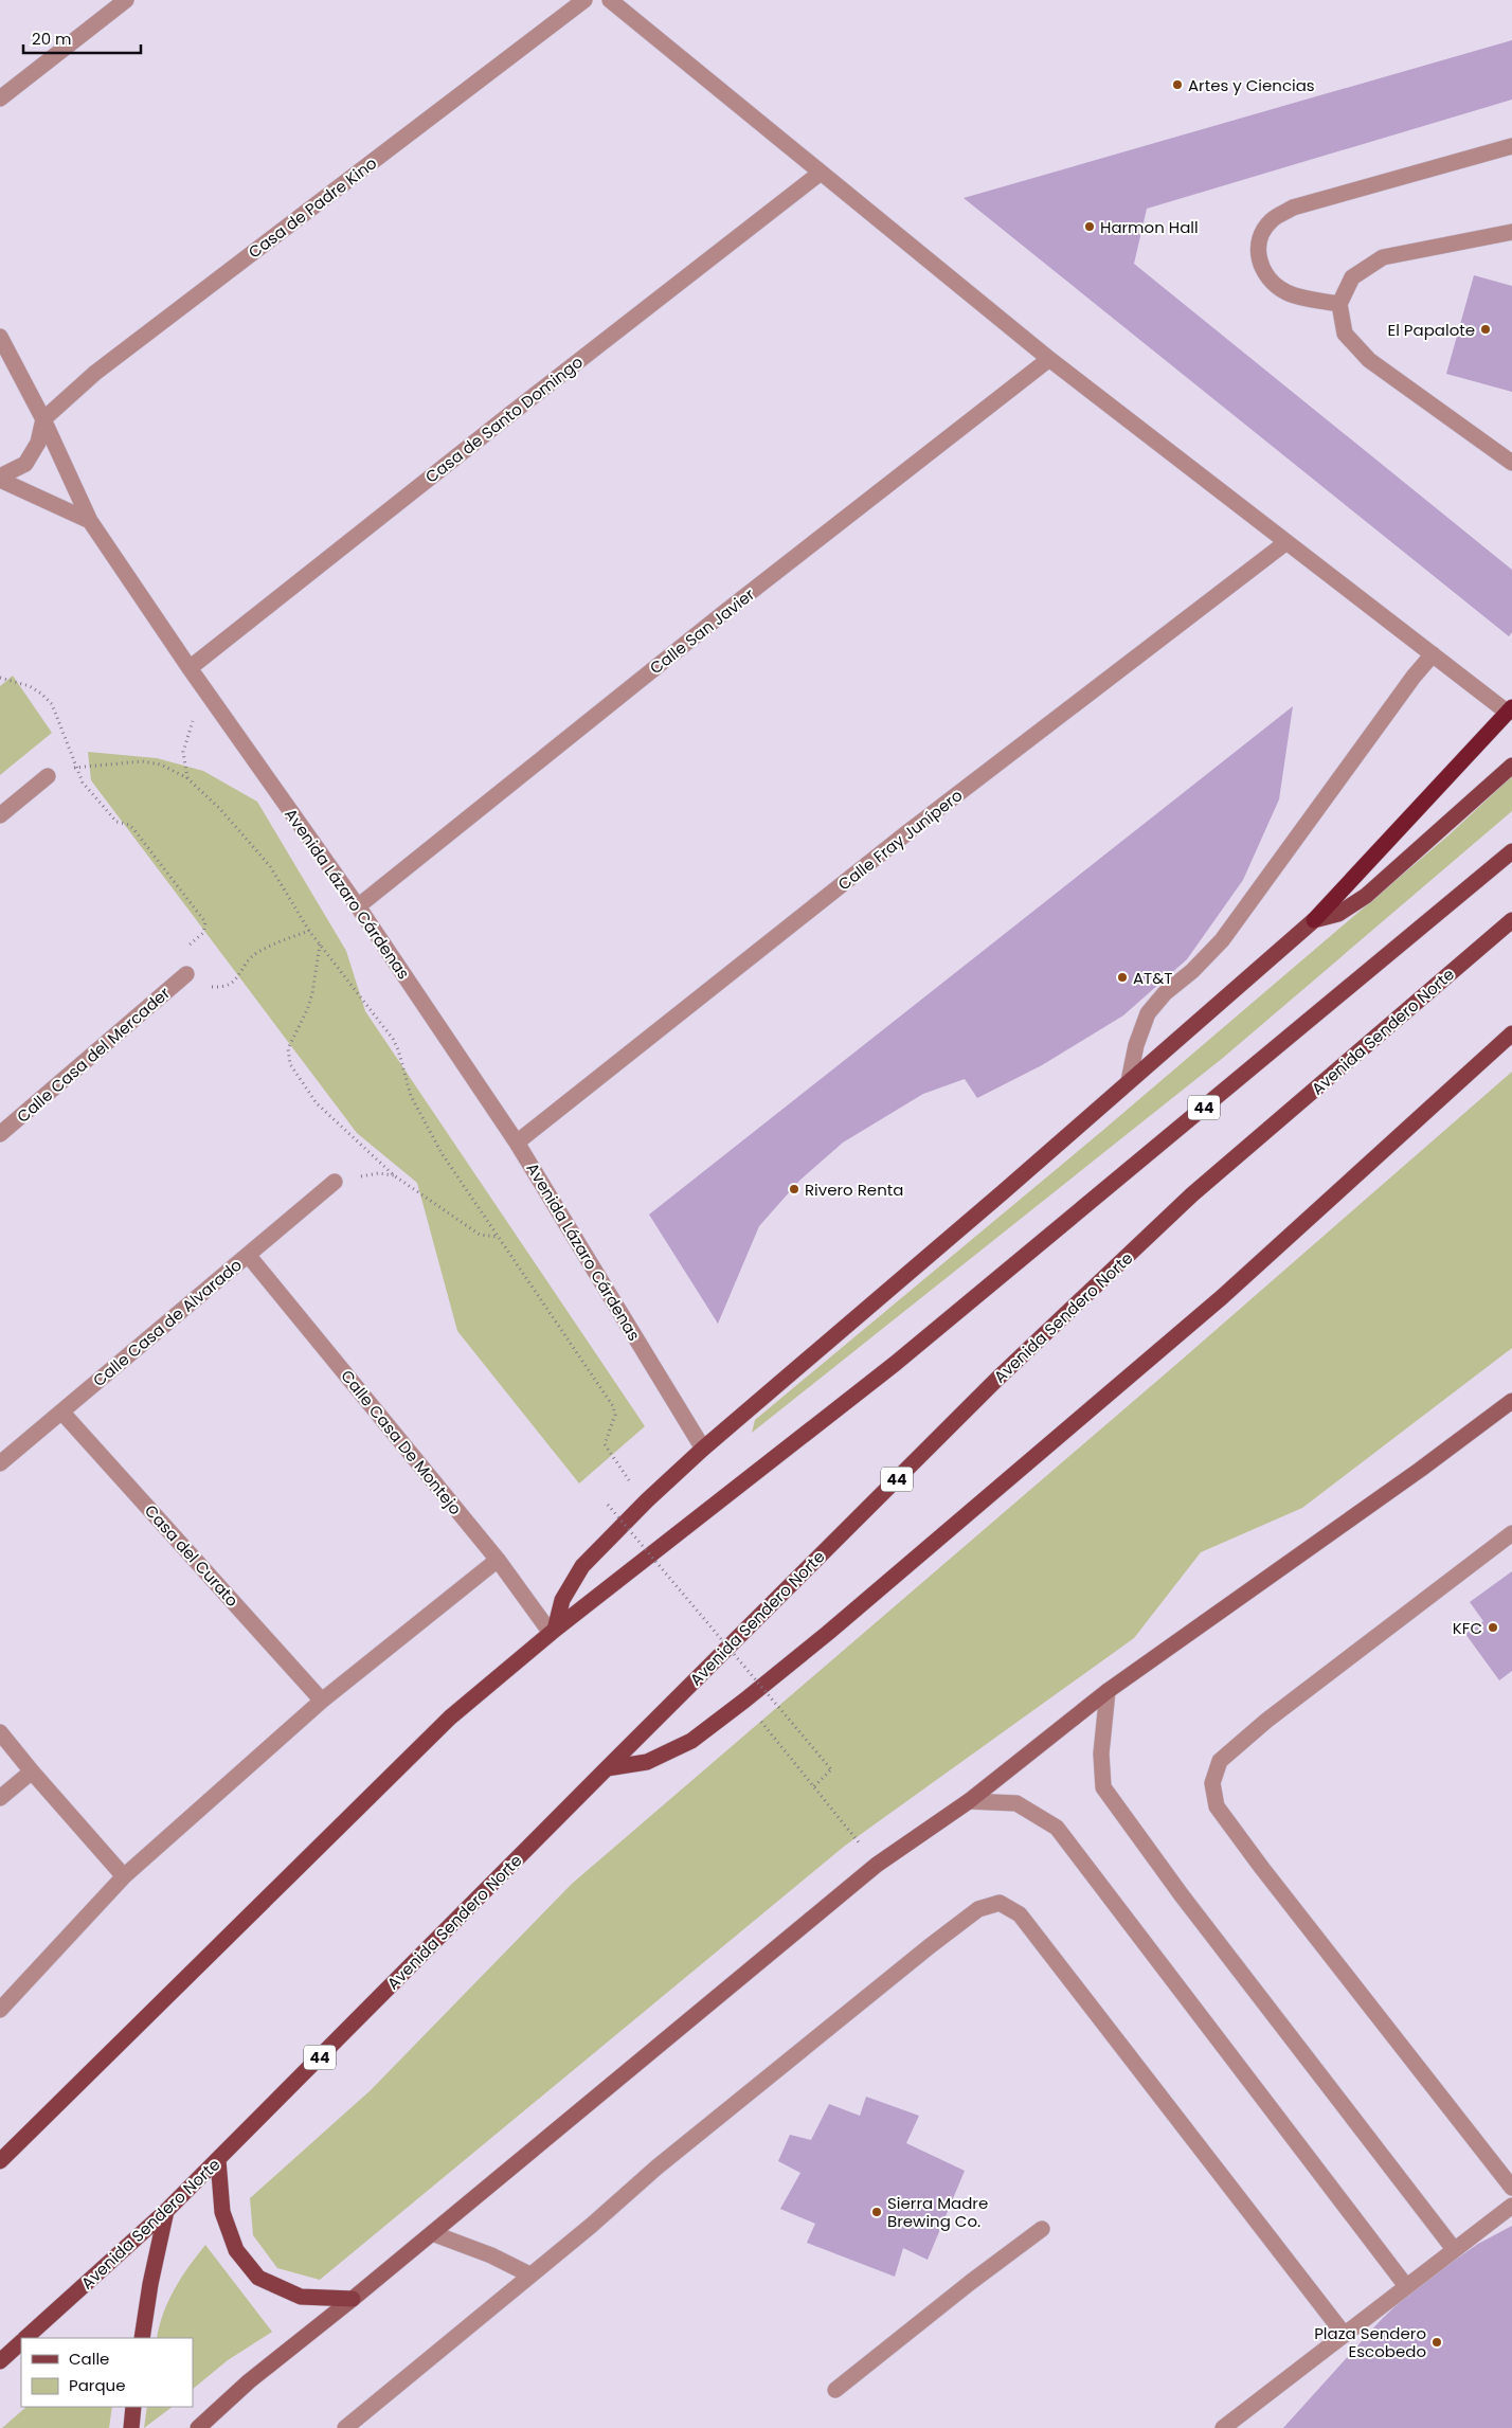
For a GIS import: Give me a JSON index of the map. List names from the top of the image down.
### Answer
{
  "streets": {
    "main road": ["Avenida Sendero Norte", "44"],
    "street": [
      "Casa de Padre Kino",
      "Casa de Santo Domingo",
      "Calle San Javier",
      "Calle Fray Junípero",
      "Avenida Lázaro Cárdenas",
      "Calle Casa del Mercader",
      "Calle Casa de Alvarado",
      "Calle Casa De Montejo",
      "Casa del Curato"
    ]
  },
  "crossings": [
    ["Casa de Padre Kino", "Avenida Lázaro Cárdenas"],
    ["Casa de Santo Domingo", "Avenida Lázaro Cárdenas"],
    ["Calle San Javier", "Avenida Lázaro Cárdenas"],
    ["Calle Fray Junípero", "Avenida Lázaro Cárdenas"],
    ["44", "Calle Casa De Montejo"],
    ["Calle Casa de Alvarado", "Calle Casa De Montejo"],
    ["Calle Casa de Alvarado", "Casa del Curato"]
  ],
  "places": [
    "Artes y Ciencias",
    "Harmon Hall",
    "El Papalote",
    "AT&T",
    "Rivero Renta",
    "KFC",
    "Sierra Madre Brewing Co.",
    "Plaza Sendero Escobedo"
  ],
  "legend": ["Calle", "Parque"],
  "scale_bar": "20 m"
}
